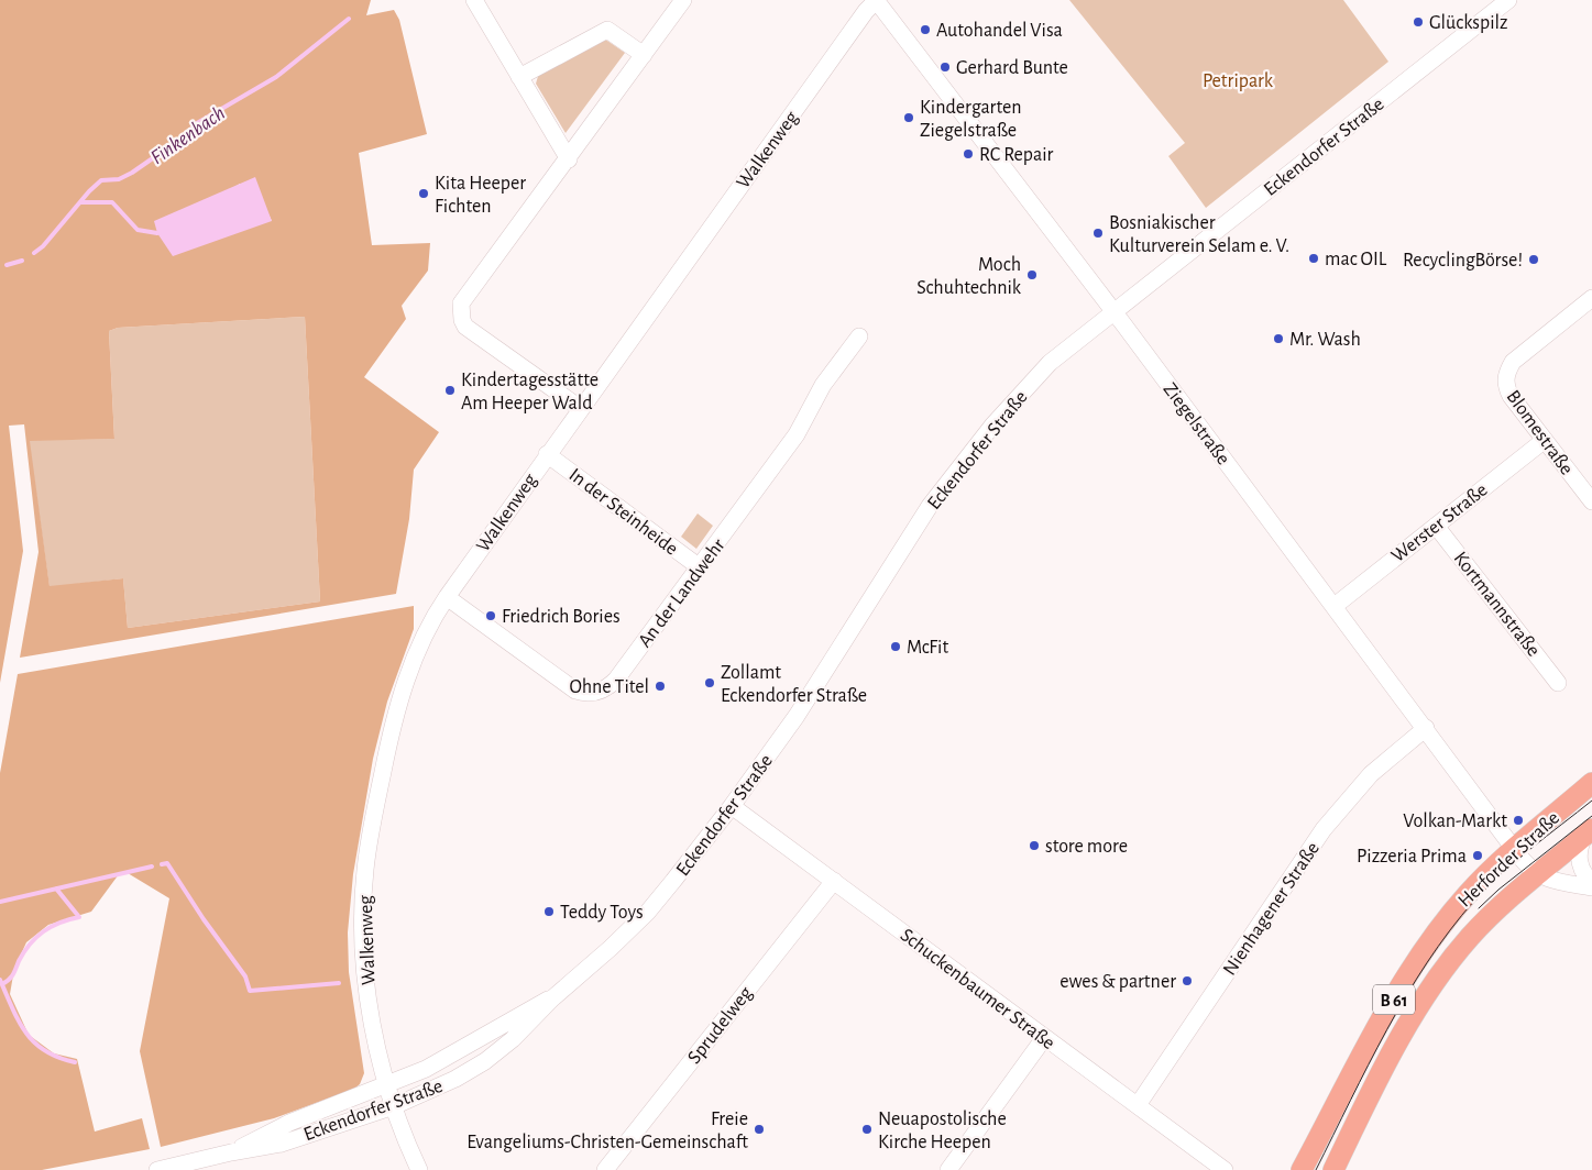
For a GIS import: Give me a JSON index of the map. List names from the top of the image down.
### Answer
{
  "streets": {
    "main road": ["Herforder Straße", "B 61"],
    "street": [
      "Eckendorfer Straße",
      "Walkenweg",
      "Ziegelstraße",
      "Blomestraße",
      "In der Steinheide",
      "Werster Straße",
      "An der Landwehr",
      "Kortmannstraße",
      "Nienhagener Straße",
      "Schuckenbaumer Straße",
      "Sprudelweg"
    ]
  },
  "crossings": [
    ["Eckendorfer Straße", "Walkenweg"],
    ["Eckendorfer Straße", "Ziegelstraße"],
    ["Eckendorfer Straße", "Schuckenbaumer Straße"],
    ["Walkenweg", "Ziegelstraße"],
    ["Walkenweg", "In der Steinheide"],
    ["Walkenweg", "An der Landwehr"],
    ["Ziegelstraße", "Werster Straße"],
    ["Ziegelstraße", "Herforder Straße"],
    ["Ziegelstraße", "Nienhagener Straße"],
    ["Blomestraße", "Werster Straße"],
    ["In der Steinheide", "An der Landwehr"],
    ["Werster Straße", "Kortmannstraße"],
    ["Nienhagener Straße", "Schuckenbaumer Straße"],
    ["Schuckenbaumer Straße", "Sprudelweg"]
  ],
  "water": ["Finkenbach"],
  "parks": ["Petripark"],
  "places": [
    "Glückspilz",
    "Autohandel Visa",
    "Gerhard Bunte",
    "Kindergarten Ziegelstraße",
    "RC Repair",
    "Kita Heeper Fichten",
    "Bosniakischer Kulturverein Selam e. V.",
    "mac OIL",
    "RecyclingBörse!",
    "Moch Schuhtechnik",
    "Mr. Wash",
    "Kindertagesstätte Am Heeper Wald",
    "Friedrich Bories",
    "McFit",
    "Zollamt Eckendorfer Straße",
    "Ohne Titel",
    "Volkan-Markt",
    "store more",
    "Pizzeria Prima",
    "Teddy Toys",
    "ewes & partner",
    "Freie Evangeliums-Christen-Gemeinschaft",
    "Neuapostolische Kirche Heepen"
  ]
}
